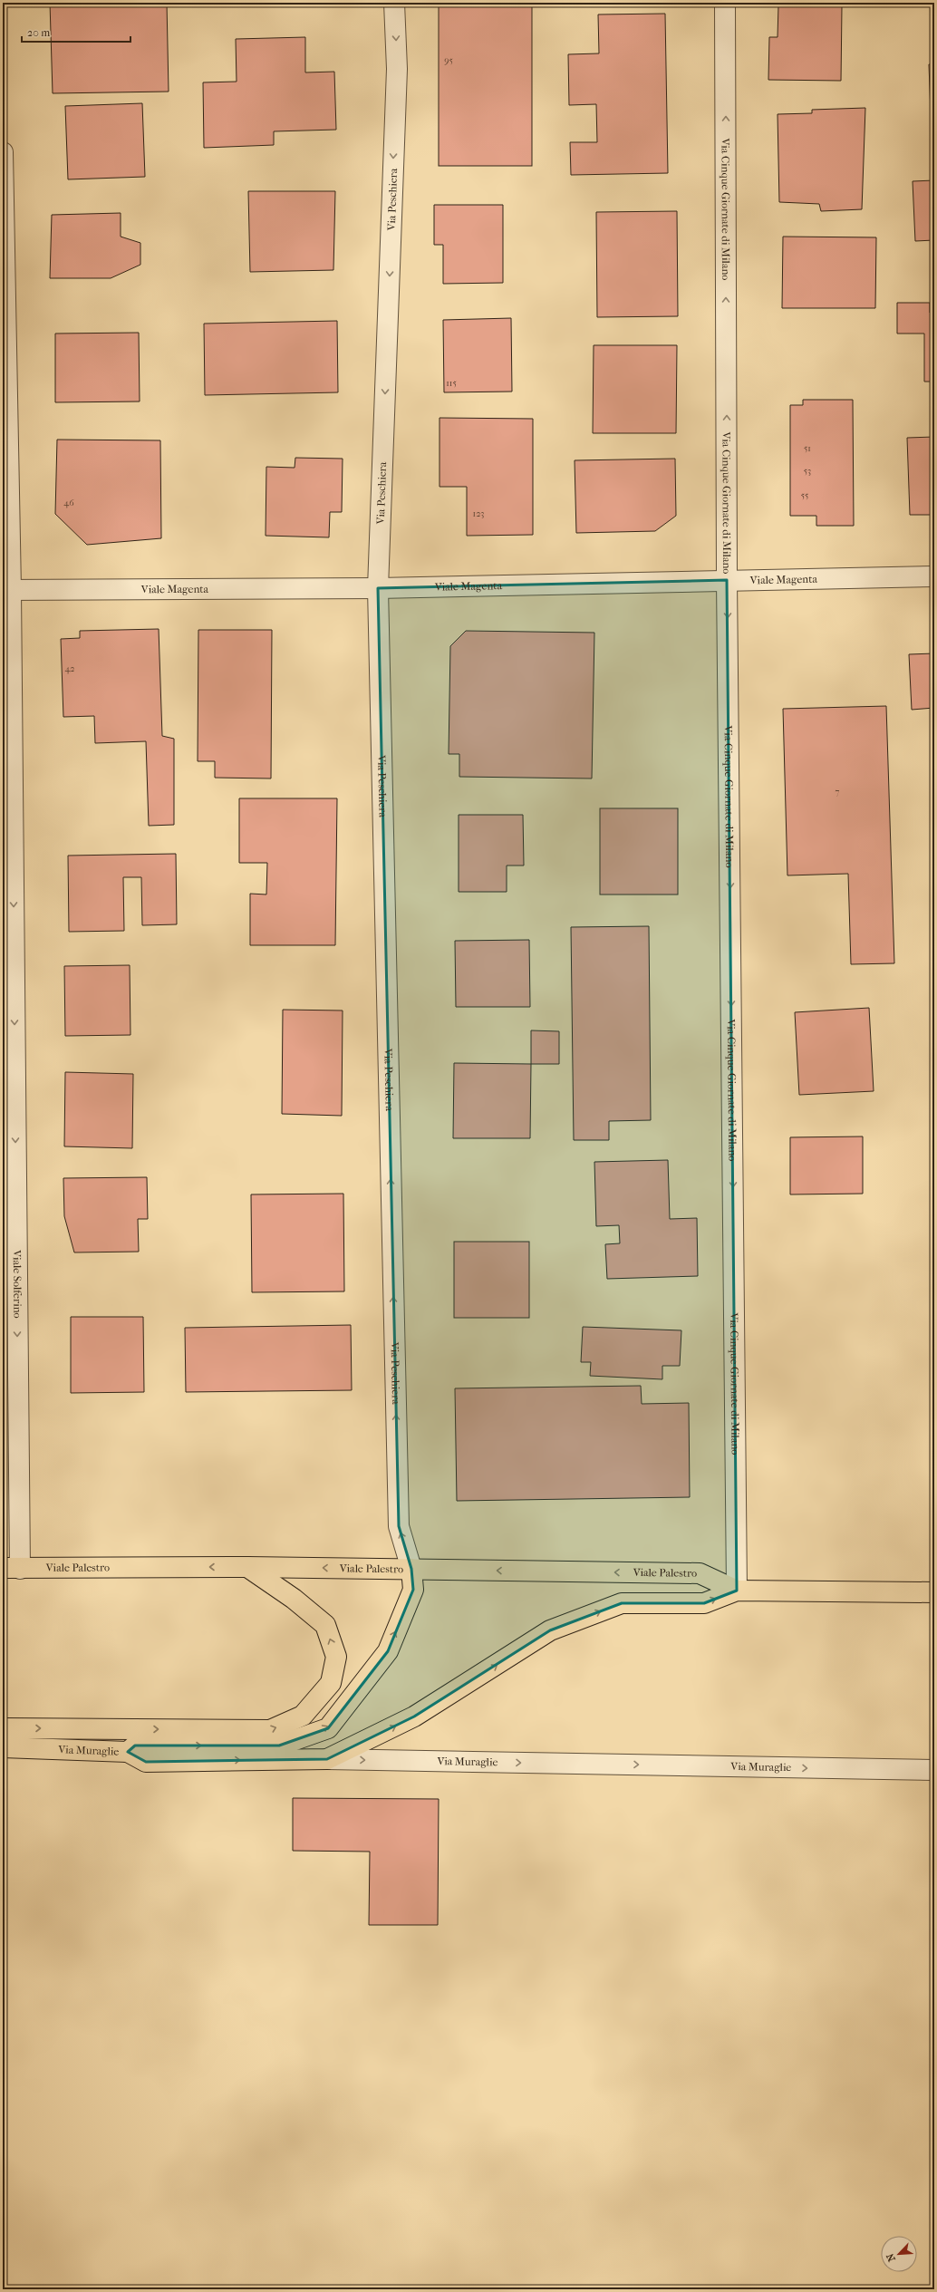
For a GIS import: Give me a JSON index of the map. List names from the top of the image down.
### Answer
{
  "streets": {
    "main road": ["Viale Palestro", "Via Muraglie"],
    "street": [
      "Via Peschiera",
      "Via Cinque Giornate di Milano",
      "Viale Magenta",
      "Viale Solferino"
    ]
  },
  "crossings": [
    ["Via Peschiera", "Viale Magenta"],
    ["Via Peschiera", "Viale Palestro"],
    ["Via Cinque Giornate di Milano", "Viale Magenta"],
    ["Via Cinque Giornate di Milano", "Viale Palestro"],
    ["Viale Magenta", "Viale Solferino"],
    ["Viale Solferino", "Viale Palestro"],
    ["Viale Palestro", "Via Muraglie"]
  ],
  "one_way": ["Viale Solferino", "Via Muraglie"],
  "house_numbers": [
    "95",
    "115",
    "51",
    "53",
    "55",
    "46",
    "123",
    "42",
    "7"
  ],
  "scale_bar": "20 m",
  "north": "bottom left"
}
